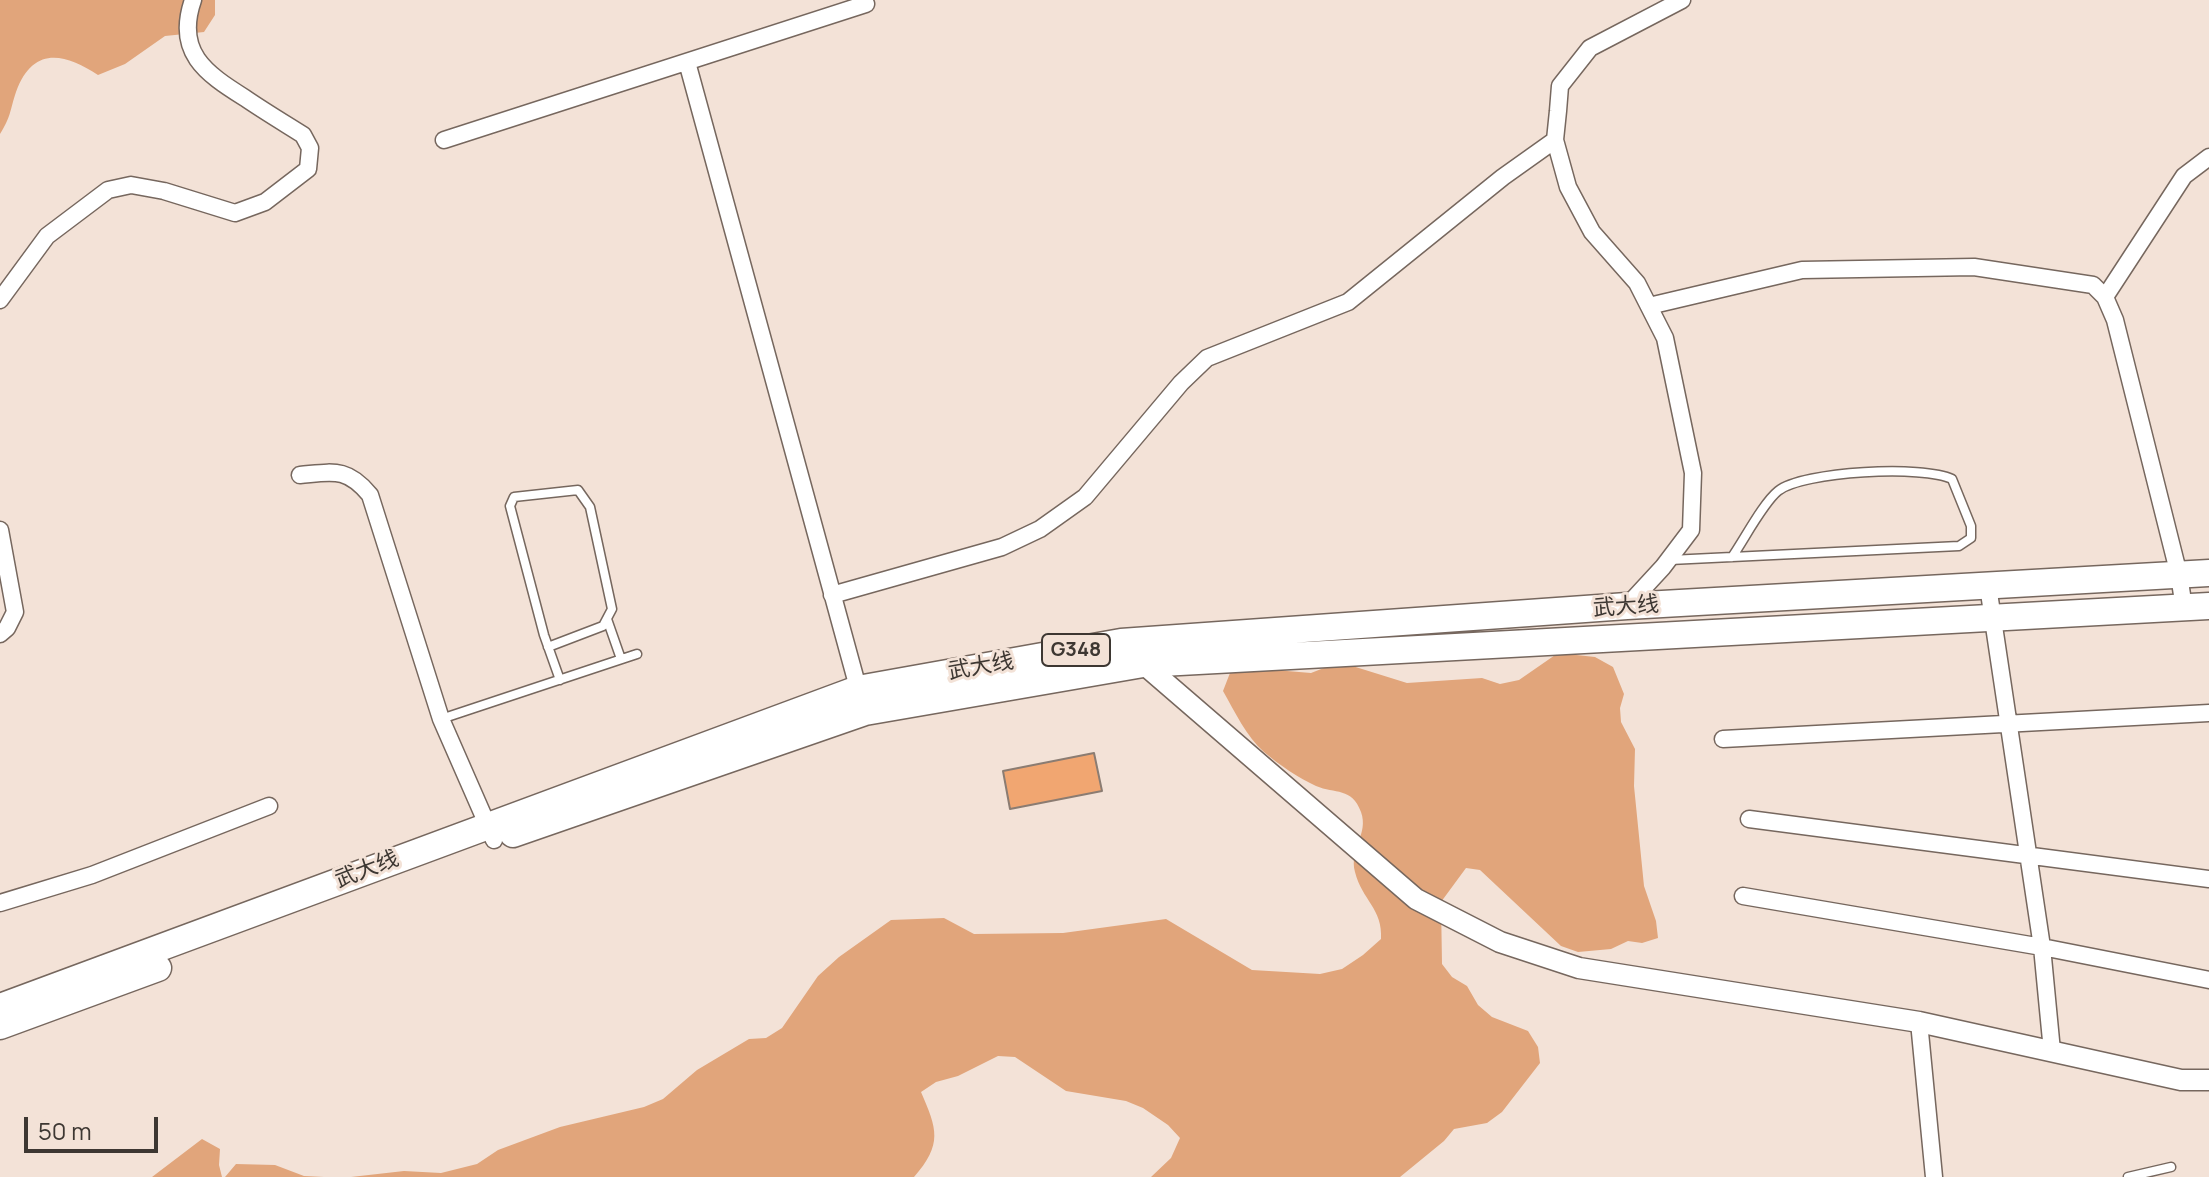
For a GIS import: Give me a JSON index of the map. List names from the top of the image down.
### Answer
{
  "streets": {
    "highway": ["武大线", "G348"]
  },
  "scale_bar": "50 m"
}
